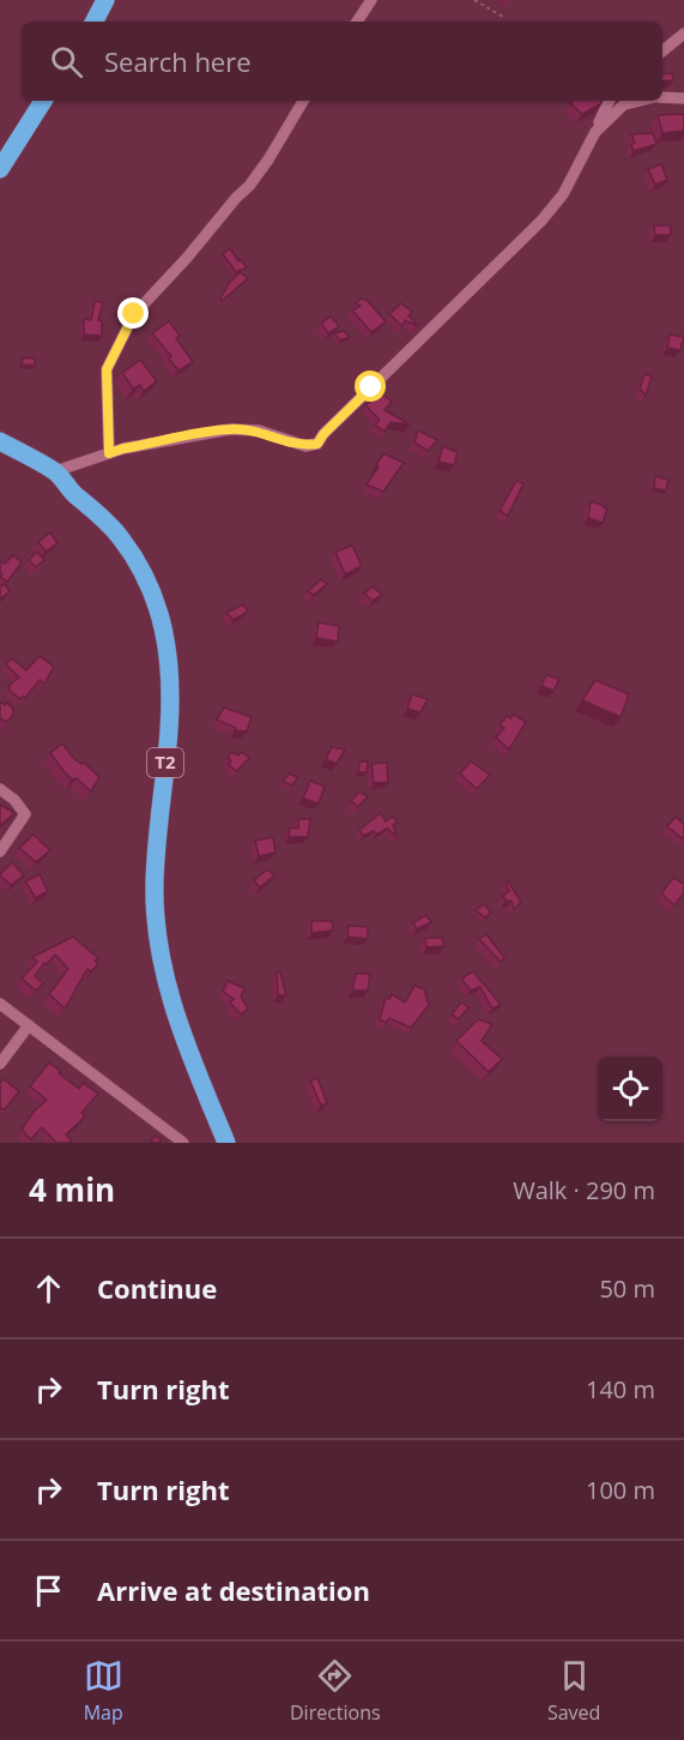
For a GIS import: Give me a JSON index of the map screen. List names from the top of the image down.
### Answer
{
  "streets": {
    "highway": ["T2"]
  },
  "page": {
    "search": "Search here",
    "heading": ["4 min", "Walk · 290 m"],
    "list": [
      ["Continue", "50 m"],
      ["Turn right", "140 m"],
      ["Turn right", "100 m"],
      "Arrive at destination"
    ],
    "nav": ["Map", "Directions", "Saved"]
  }
}
